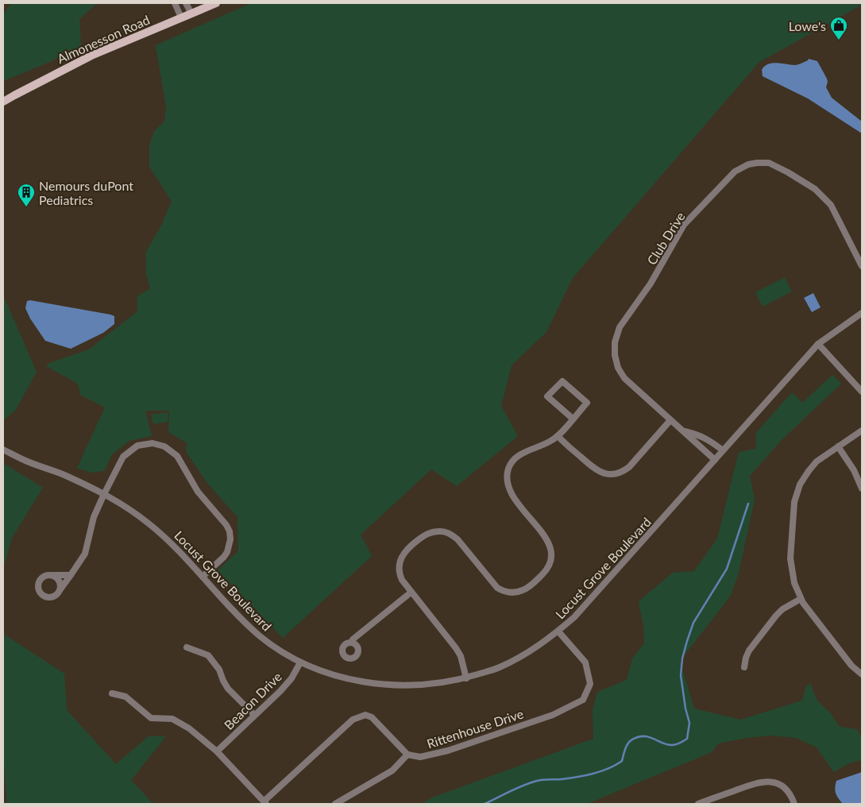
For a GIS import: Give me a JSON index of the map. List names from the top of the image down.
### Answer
{
  "streets": {
    "main road": ["Almonesson Road"],
    "street": [
      "Club Drive",
      "Locust Grove Boulevard",
      "Beacon Drive",
      "Rittenhouse Drive"
    ]
  },
  "crossings": [
    ["Club Drive", "Locust Grove Boulevard"],
    ["Locust Grove Boulevard", "Beacon Drive"],
    ["Locust Grove Boulevard", "Rittenhouse Drive"]
  ],
  "places": {
    "shop": ["Lowe's"],
    "building": ["Nemours duPont Pediatrics"]
  }
}
